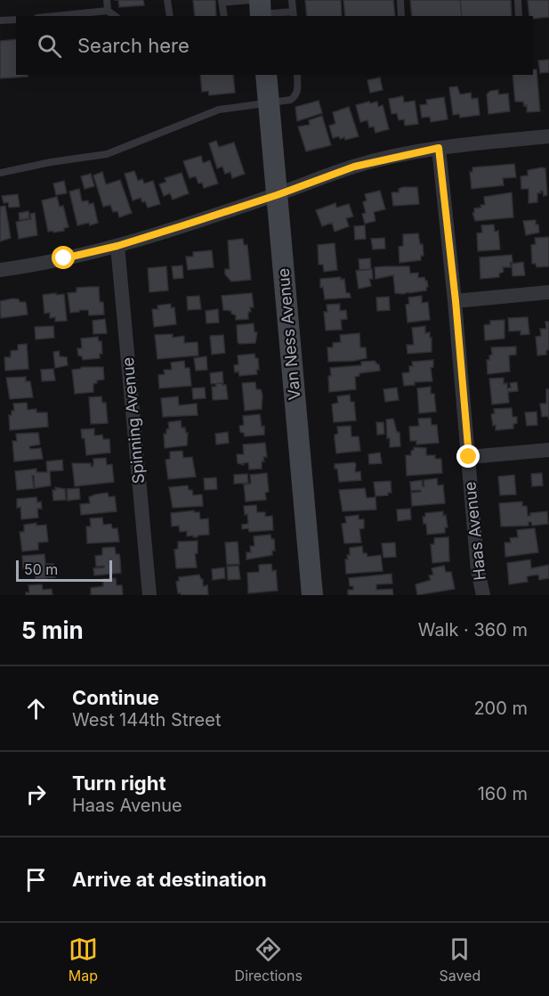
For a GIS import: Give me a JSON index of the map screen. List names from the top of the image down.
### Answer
{
  "streets": {
    "main road": ["Van Ness Avenue"],
    "street": ["Spinning Avenue", "Haas Avenue"]
  },
  "scale_bar": "50 m",
  "page": {
    "search": "Search here",
    "scale": "50 m",
    "heading": ["5 min", "Walk · 360 m"],
    "list": [
      ["Continue", "West 144th Street", "200 m"],
      ["Turn right", "Haas Avenue", "160 m"],
      "Arrive at destination"
    ],
    "nav": ["Map", "Directions", "Saved"]
  }
}
